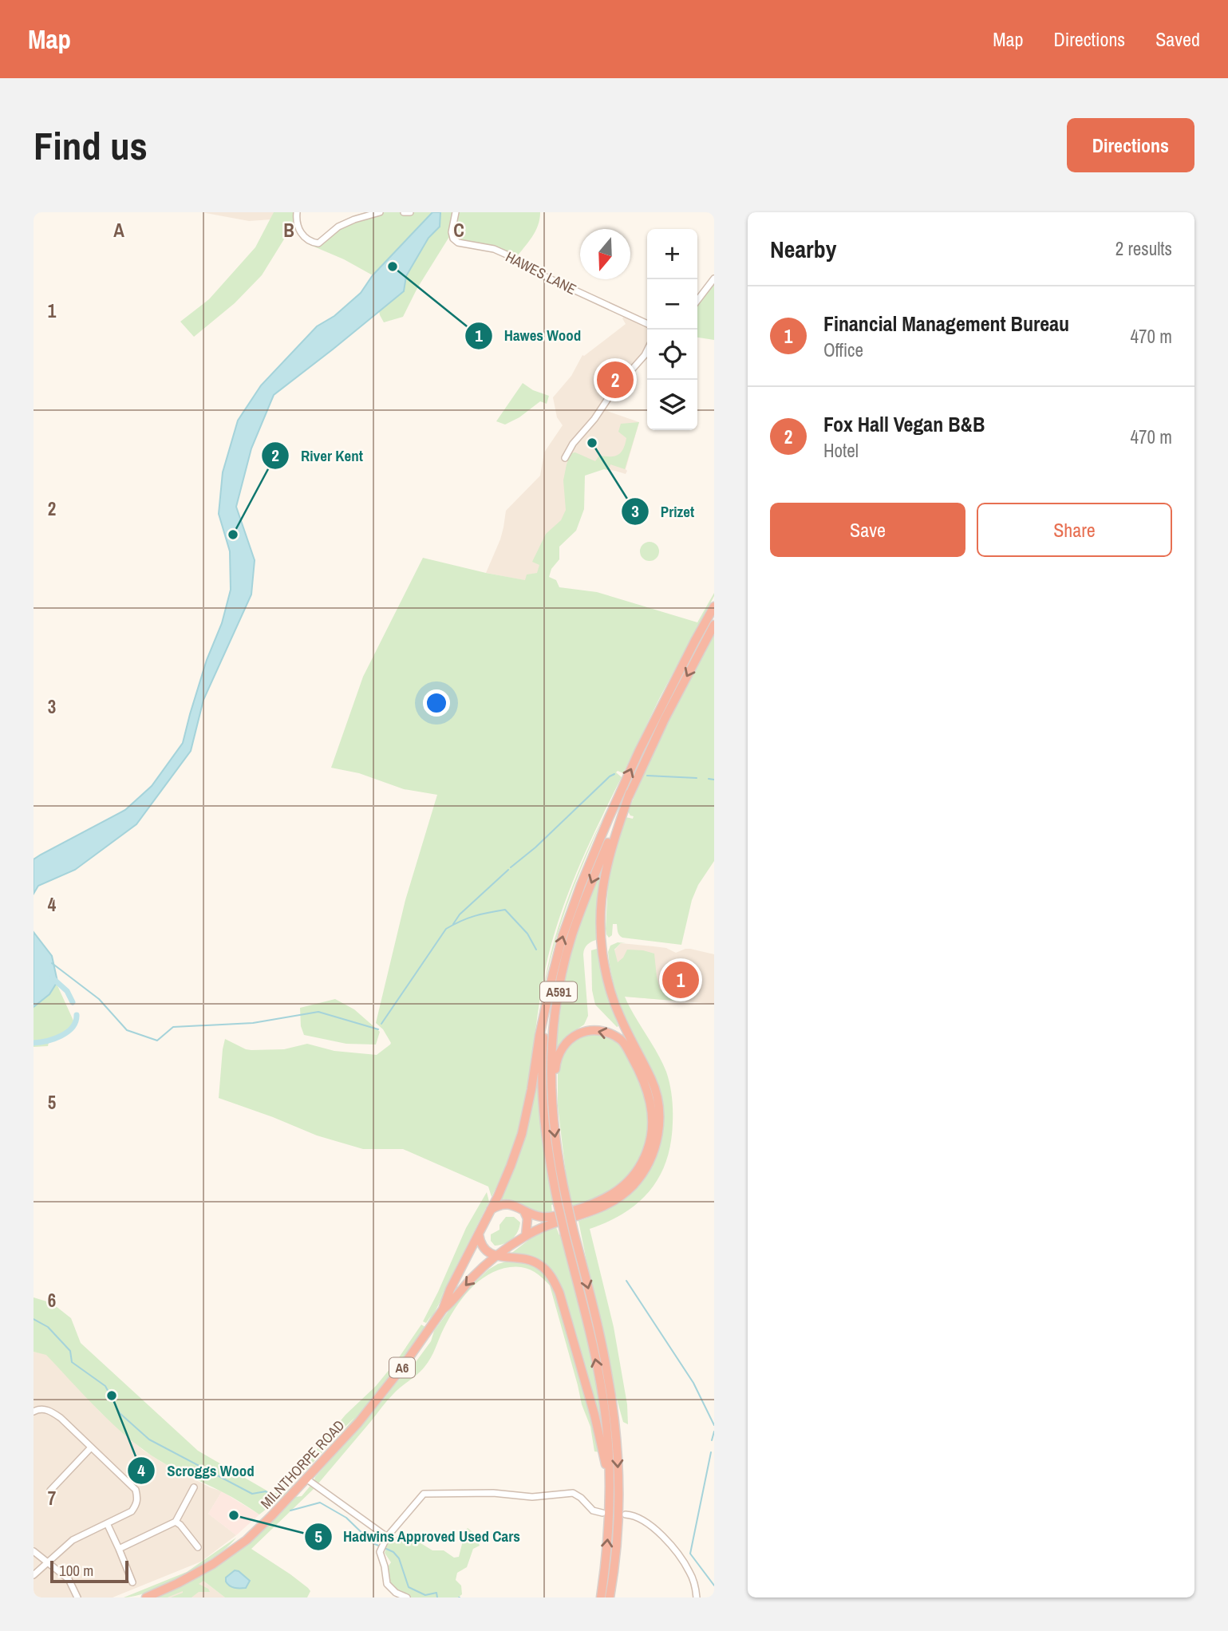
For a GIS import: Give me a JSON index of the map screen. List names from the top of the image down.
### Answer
{
  "streets": {
    "highway": ["A591", "A6", "MILNTHORPE ROAD"],
    "street": ["HAWES LANE"]
  },
  "places": [
    "Hawes Wood",
    "Prizet",
    "River Kent",
    "Scroggs Wood",
    "Hadwins Approved Used Cars"
  ],
  "scale_bar": "100 m",
  "north": "bottom",
  "page": {
    "header": "Map",
    "nav": ["Map", "Directions", "Saved"],
    "buttons": [
      "Directions",
      ["Save", "Share"]
    ],
    "title": "Find us",
    "heading": ["Nearby", "2 results"],
    "map_buttons": ["+", "−"],
    "list": [
      {
        "mark": "1",
        "name": "Financial Management Bureau",
        "note": "Office",
        "value": "470 m"
      },
      {
        "mark": "2",
        "name": "Fox Hall Vegan B&B",
        "note": "Hotel",
        "value": "470 m"
      }
    ],
    "pins": ["2", "1"],
    "scale": "100 m"
  },
  "grid": {
    "columns": ["A", "B", "C"],
    "rows": [
      "1",
      "2",
      "3",
      "4",
      "5",
      "6",
      "7"
    ]
  }
}
